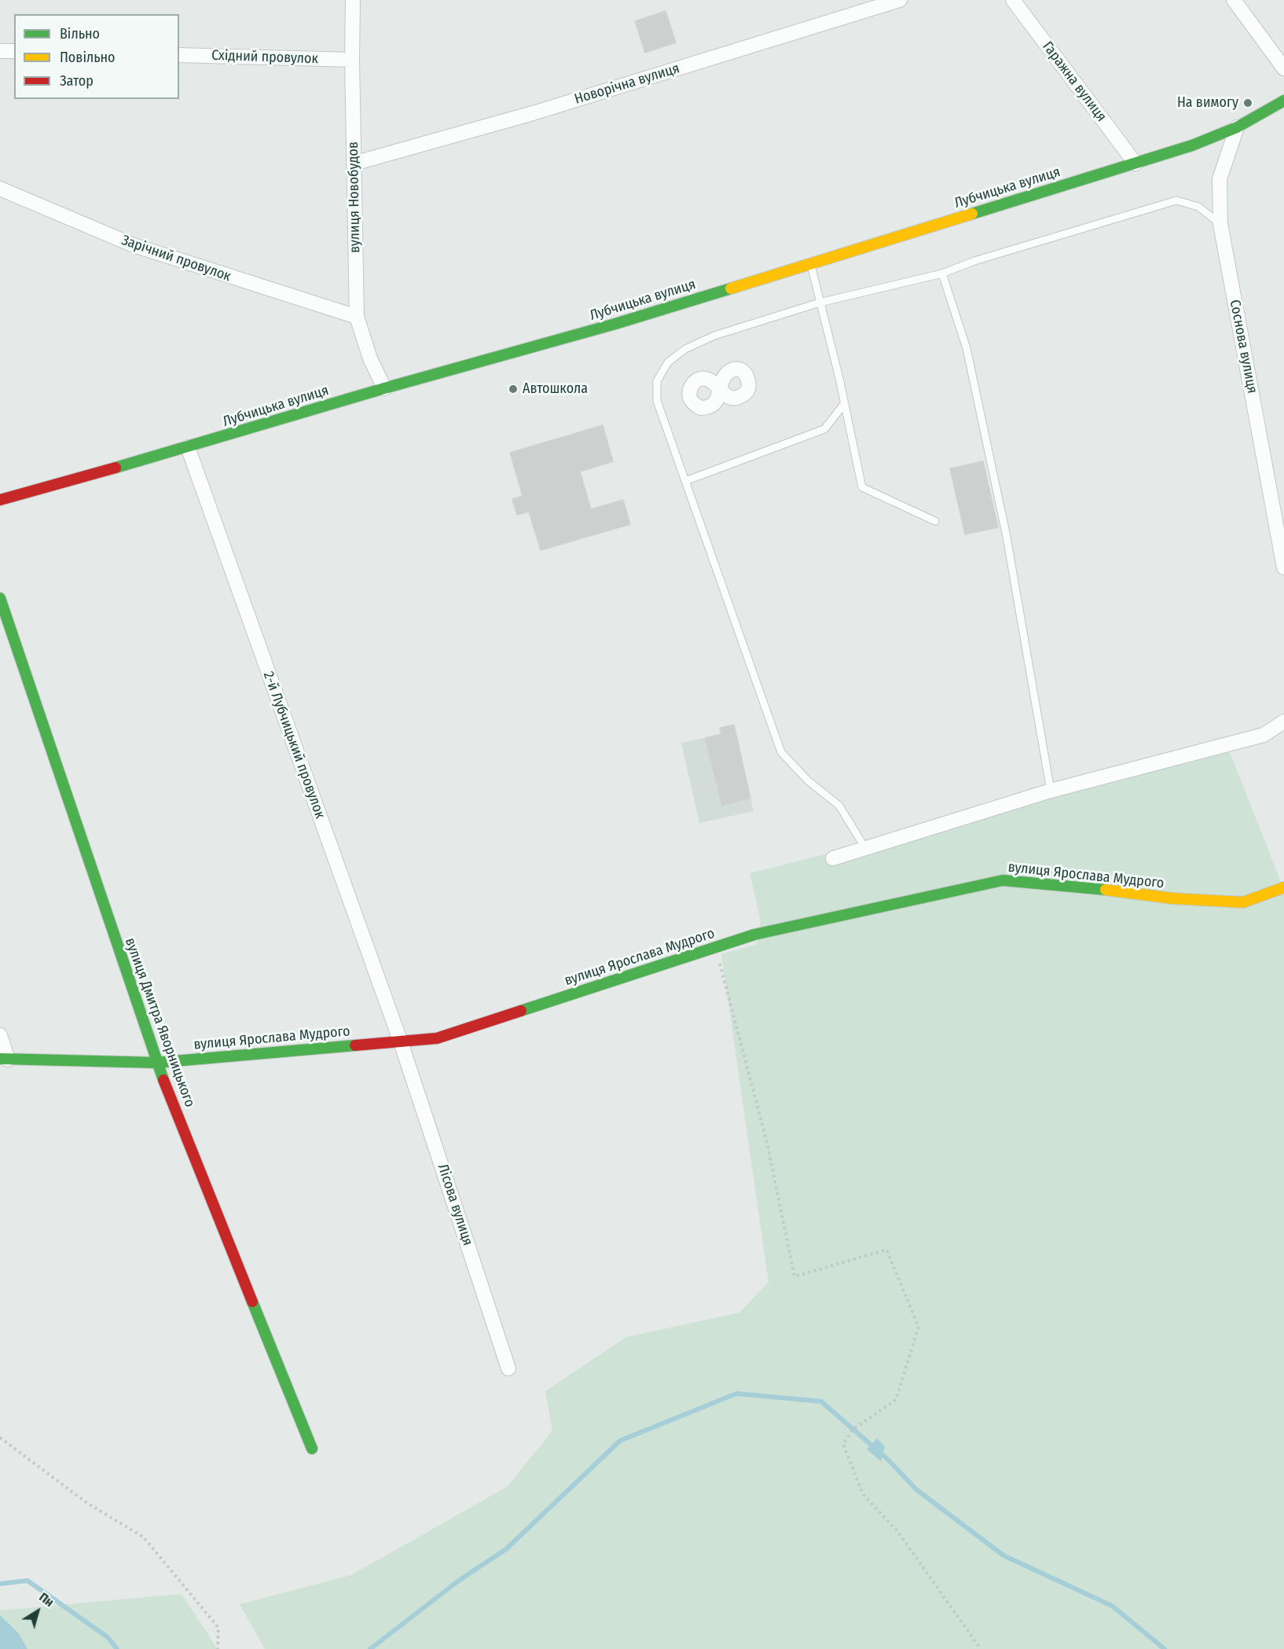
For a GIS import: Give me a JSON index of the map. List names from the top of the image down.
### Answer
{
  "streets": {
    "street": [
      "Східний провулок",
      "Гаражна вулиця",
      "Новорічна вулиця",
      "Лубчицька вулиця",
      "вулиця Новобудов",
      "Зарічний провулок",
      "Соснова вулиця",
      "2-й Лубчицький провулок",
      "вулиця Ярослава Мудрого",
      "вулиця Дмитра Яворницького",
      "Лісова вулиця"
    ]
  },
  "crossings": [
    ["Східний провулок", "вулиця Новобудов"],
    ["Гаражна вулиця", "Лубчицька вулиця"],
    ["Новорічна вулиця", "вулиця Новобудов"],
    ["Лубчицька вулиця", "вулиця Новобудов"],
    ["Лубчицька вулиця", "Соснова вулиця"],
    ["Лубчицька вулиця", "2-й Лубчицький провулок"],
    ["вулиця Новобудов", "Зарічний провулок"],
    ["2-й Лубчицький провулок", "вулиця Ярослава Мудрого"],
    ["2-й Лубчицький провулок", "Лісова вулиця"],
    ["вулиця Ярослава Мудрого", "вулиця Дмитра Яворницького"],
    ["вулиця Ярослава Мудрого", "Лісова вулиця"]
  ],
  "places": ["На вимогу", "Автошкола"],
  "legend": ["Вільно", "Повільно", "Затор"],
  "north": "top right"
}
